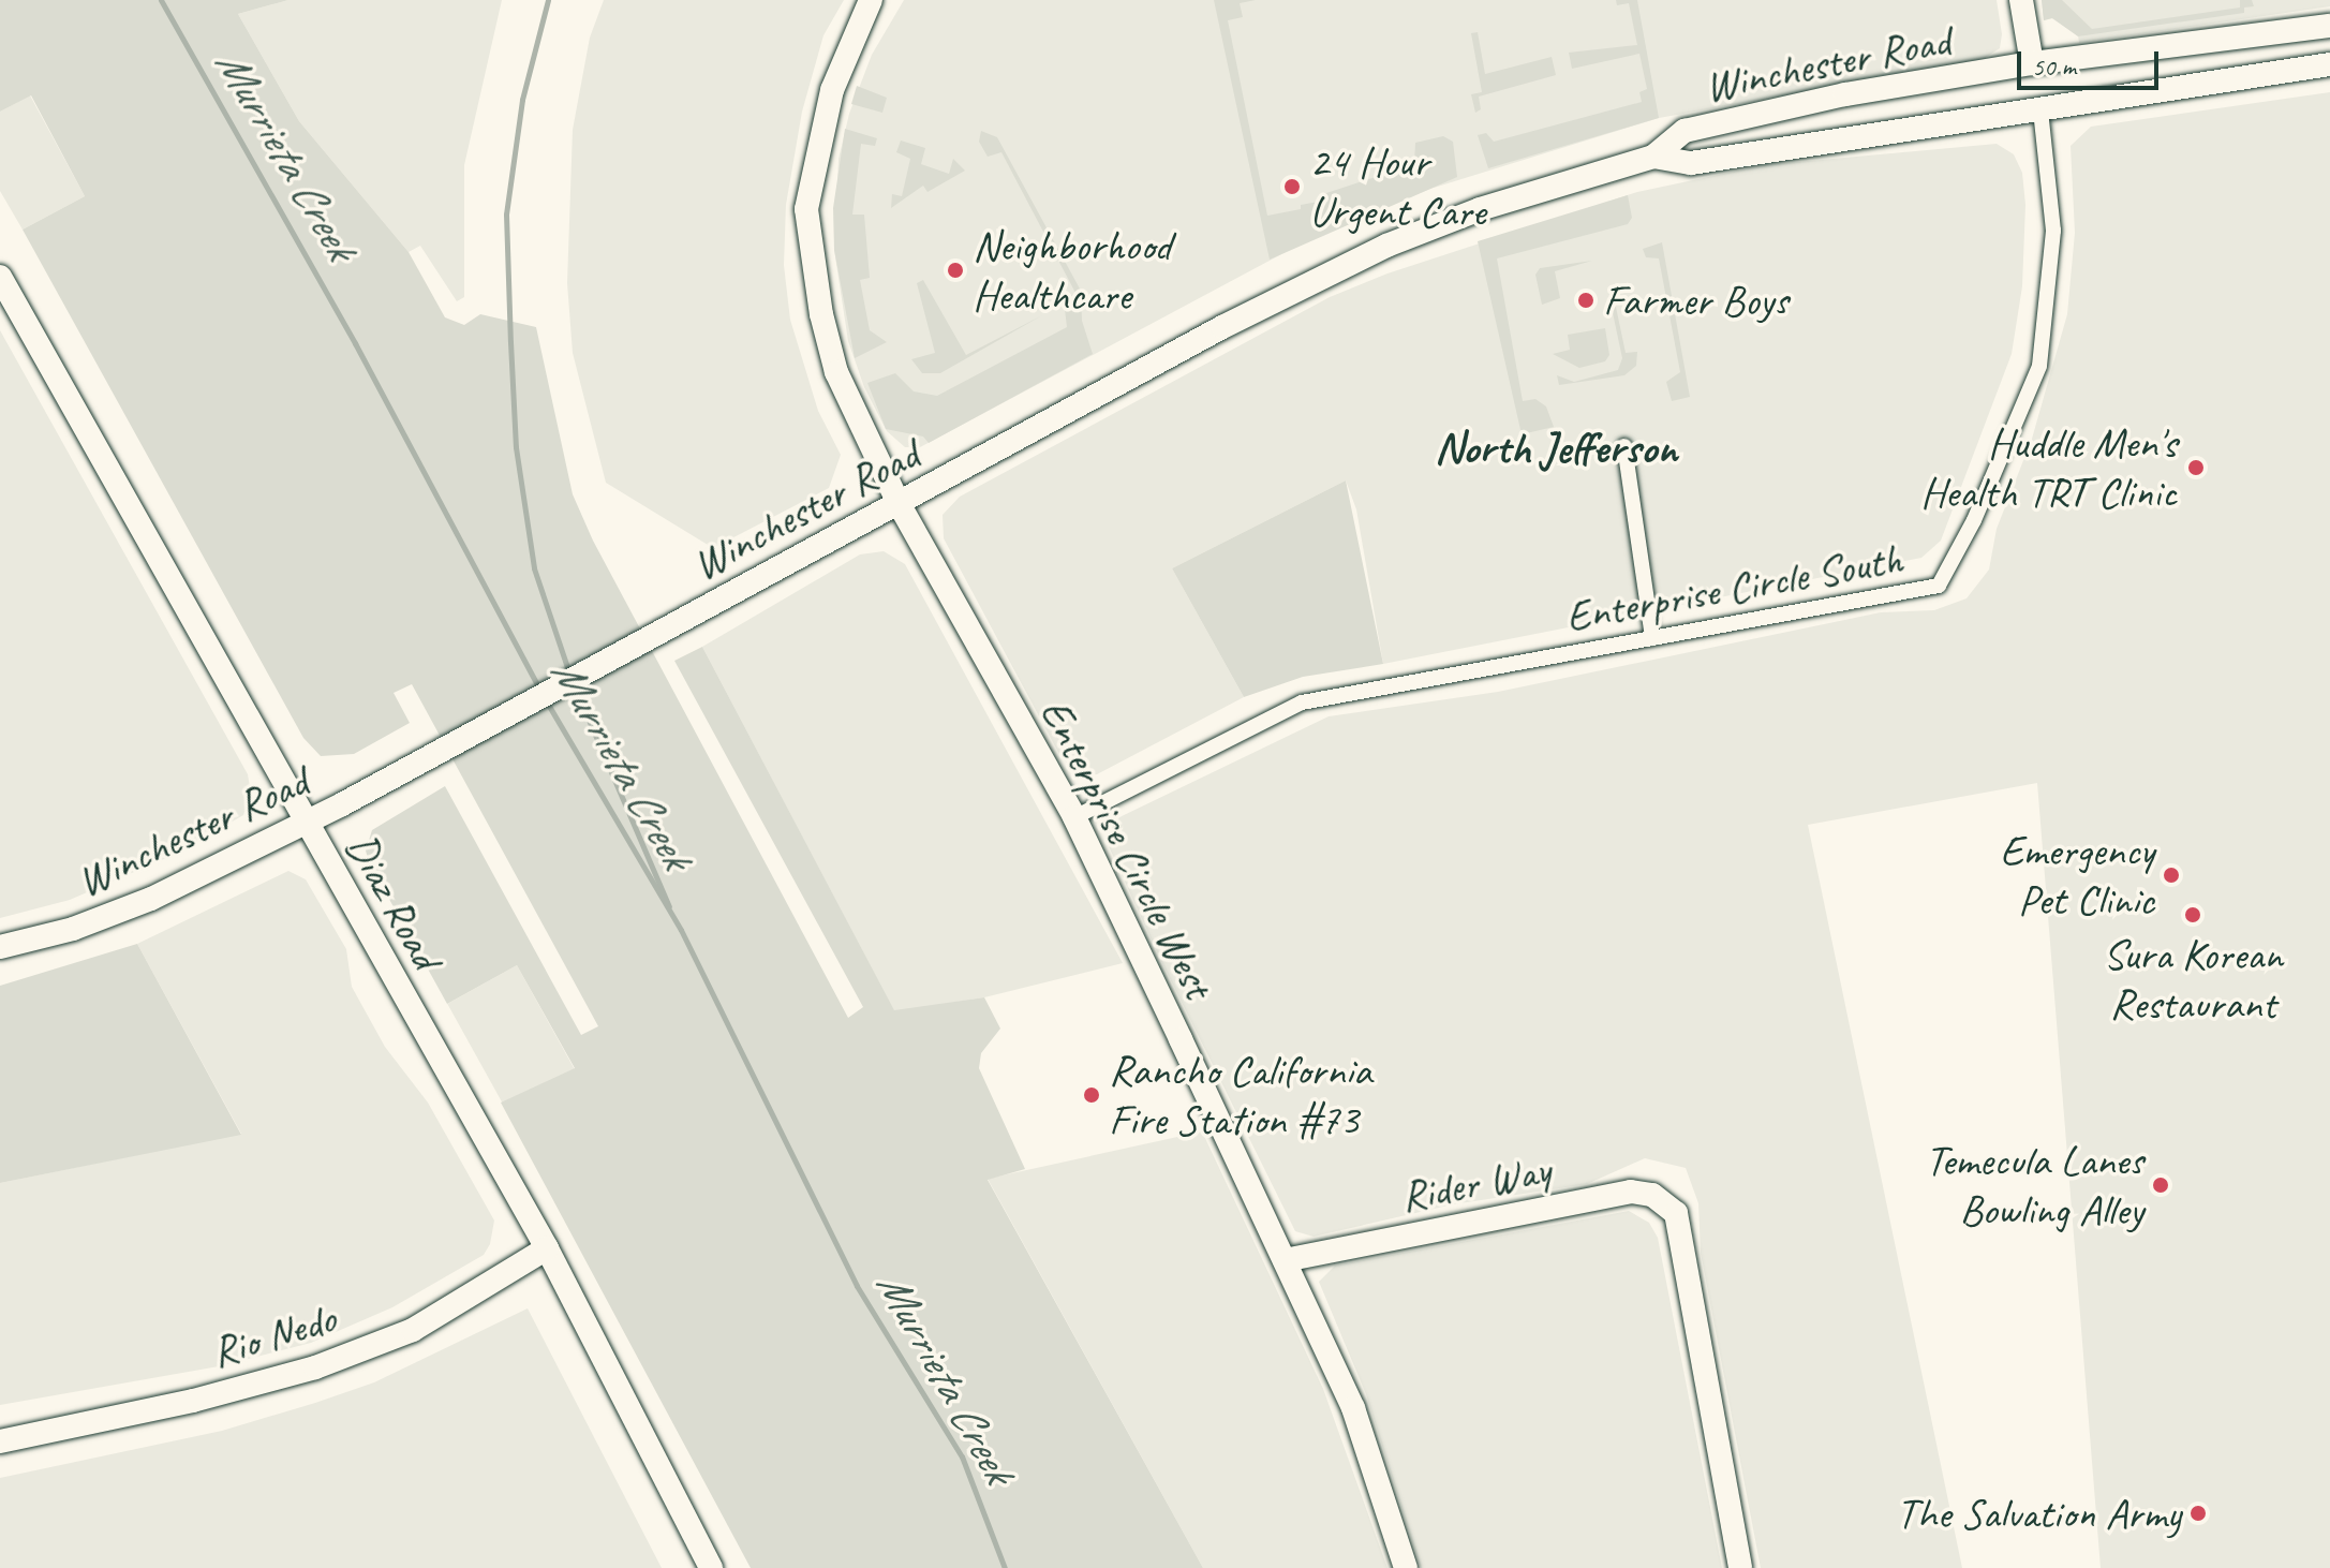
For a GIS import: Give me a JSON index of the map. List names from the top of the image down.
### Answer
{
  "streets": {
    "street": [
      "Winchester Road",
      "Enterprise Circle South",
      "Enterprise Circle West",
      "Diaz Road",
      "Rider Way",
      "Rio Nedo"
    ]
  },
  "crossings": [
    ["Winchester Road", "Enterprise Circle South"],
    ["Winchester Road", "Enterprise Circle West"],
    ["Winchester Road", "Diaz Road"],
    ["Enterprise Circle South", "Enterprise Circle West"],
    ["Enterprise Circle West", "Rider Way"],
    ["Diaz Road", "Rio Nedo"]
  ],
  "districts": ["North Jefferson"],
  "water": ["Murrieta Creek"],
  "places": [
    "24 Hour Urgent Care",
    "Neighborhood Healthcare",
    "Farmer Boys",
    "Huddle Men's Health TRT Clinic",
    "Emergency Pet Clinic",
    "Sura Korean Restaurant",
    "Rancho California Fire Station #73",
    "Temecula Lanes Bowling Alley",
    "The Salvation Army"
  ],
  "scale_bar": "50 m"
}
